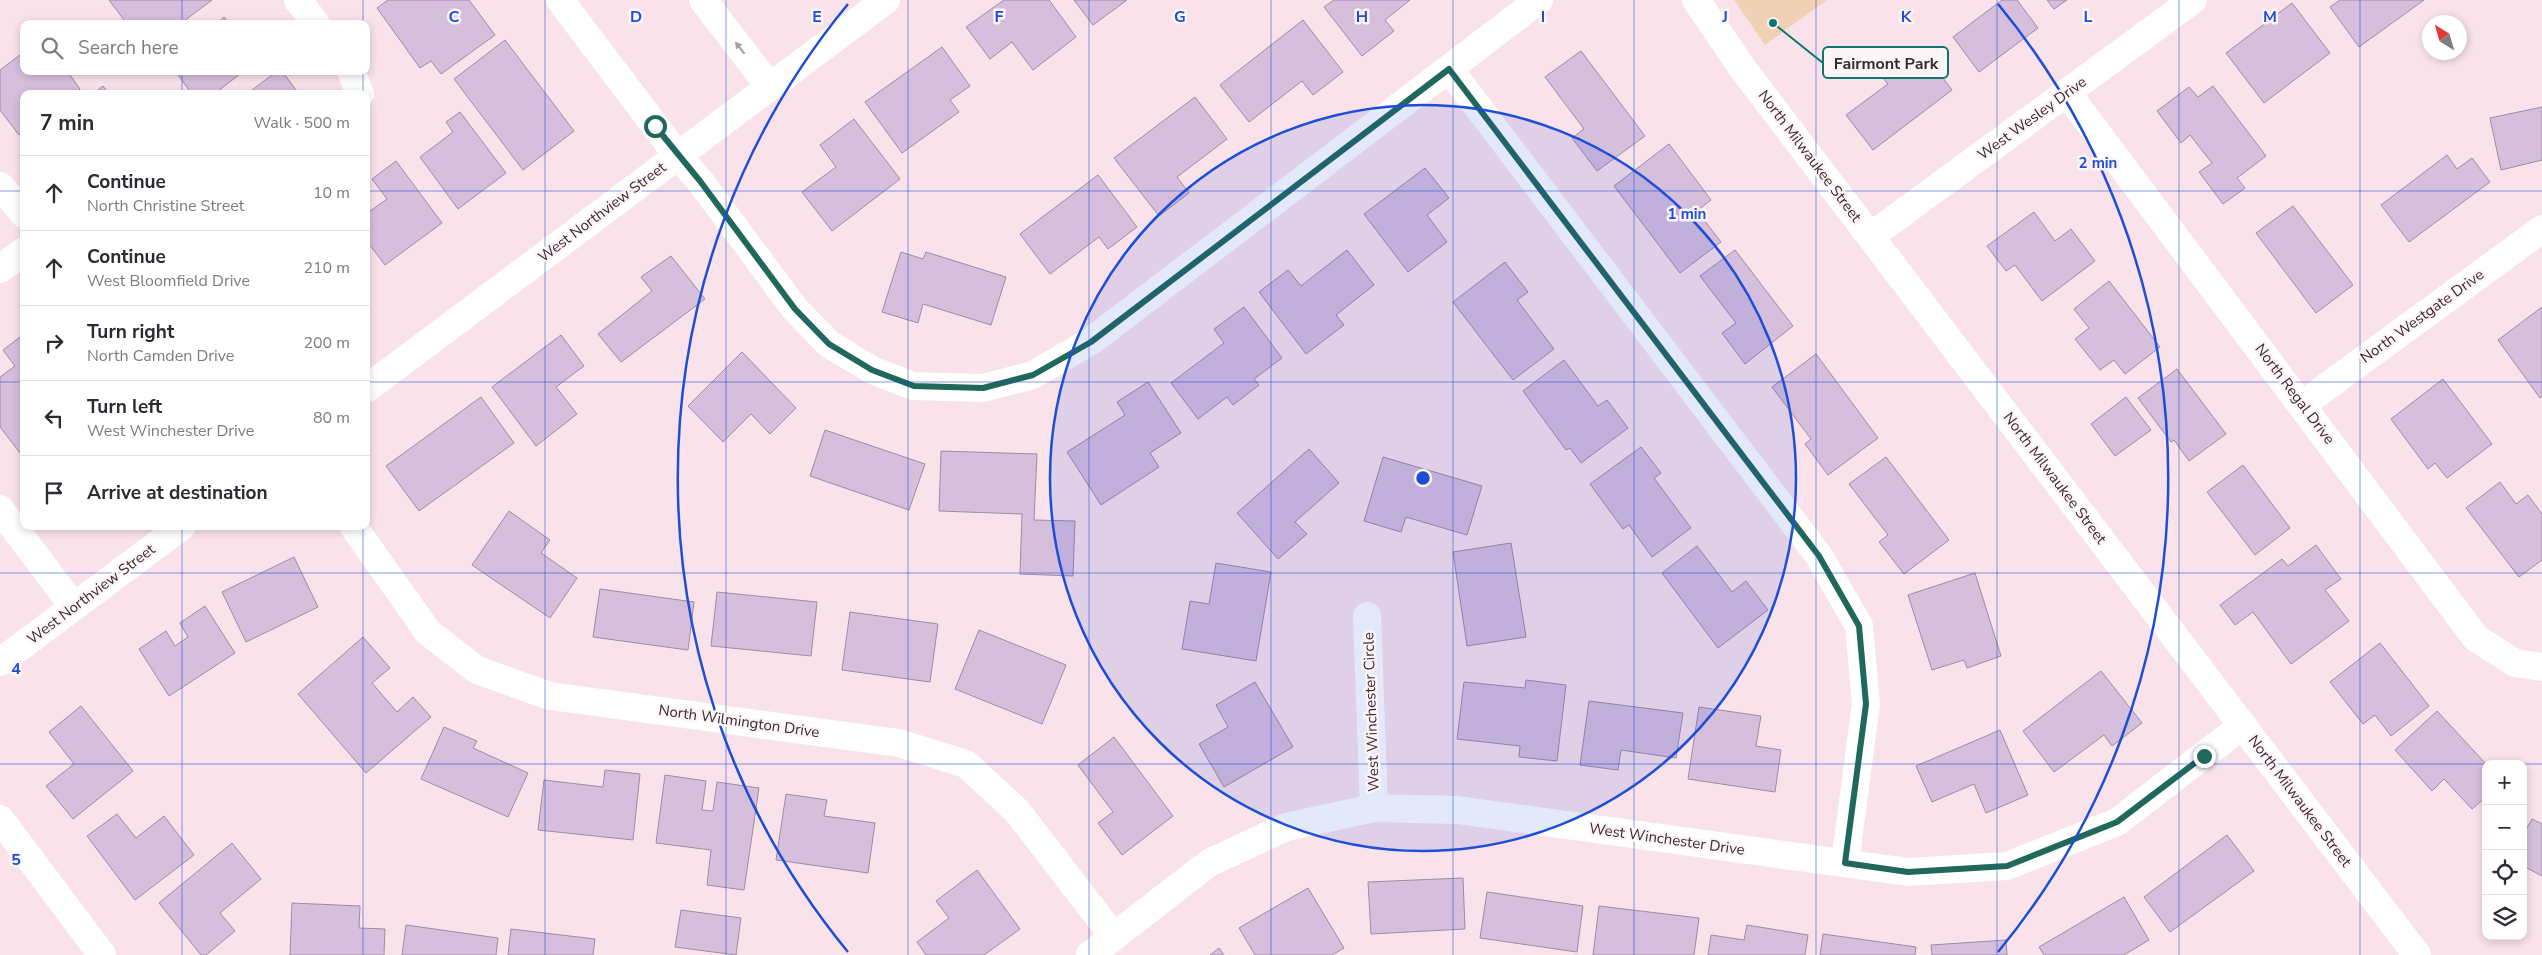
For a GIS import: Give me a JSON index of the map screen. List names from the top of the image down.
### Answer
{
  "streets": {
    "street": [
      "West Wesley Drive",
      "North Milwaukee Street",
      "West Northview Street",
      "North Westgate Drive",
      "North Regal Drive",
      "West Winchester Circle",
      "North Wilmington Drive",
      "West Winchester Drive"
    ]
  },
  "crossings": [
    ["West Wesley Drive", "North Milwaukee Street"],
    ["West Wesley Drive", "North Regal Drive"],
    ["North Milwaukee Street", "West Winchester Drive"],
    ["North Westgate Drive", "North Regal Drive"],
    ["West Winchester Circle", "West Winchester Drive"],
    ["North Wilmington Drive", "West Winchester Drive"]
  ],
  "places": ["Fairmont Park"],
  "north": "top left",
  "page": {
    "search": "Search here",
    "heading": ["7 min", "Walk · 500 m"],
    "list": [
      ["Continue", "North Christine Street", "10 m"],
      ["Continue", "West Bloomfield Drive", "210 m"],
      ["Turn right", "North Camden Drive", "200 m"],
      ["Turn left", "West Winchester Drive", "80 m"],
      "Arrive at destination"
    ],
    "map_buttons": ["+", "−"]
  },
  "grid": {
    "columns": [
      "C",
      "D",
      "E",
      "F",
      "G",
      "H",
      "I",
      "J",
      "K",
      "L",
      "M"
    ],
    "rows": ["4", "5"]
  },
  "rings": ["2 min", "1 min"]
}
